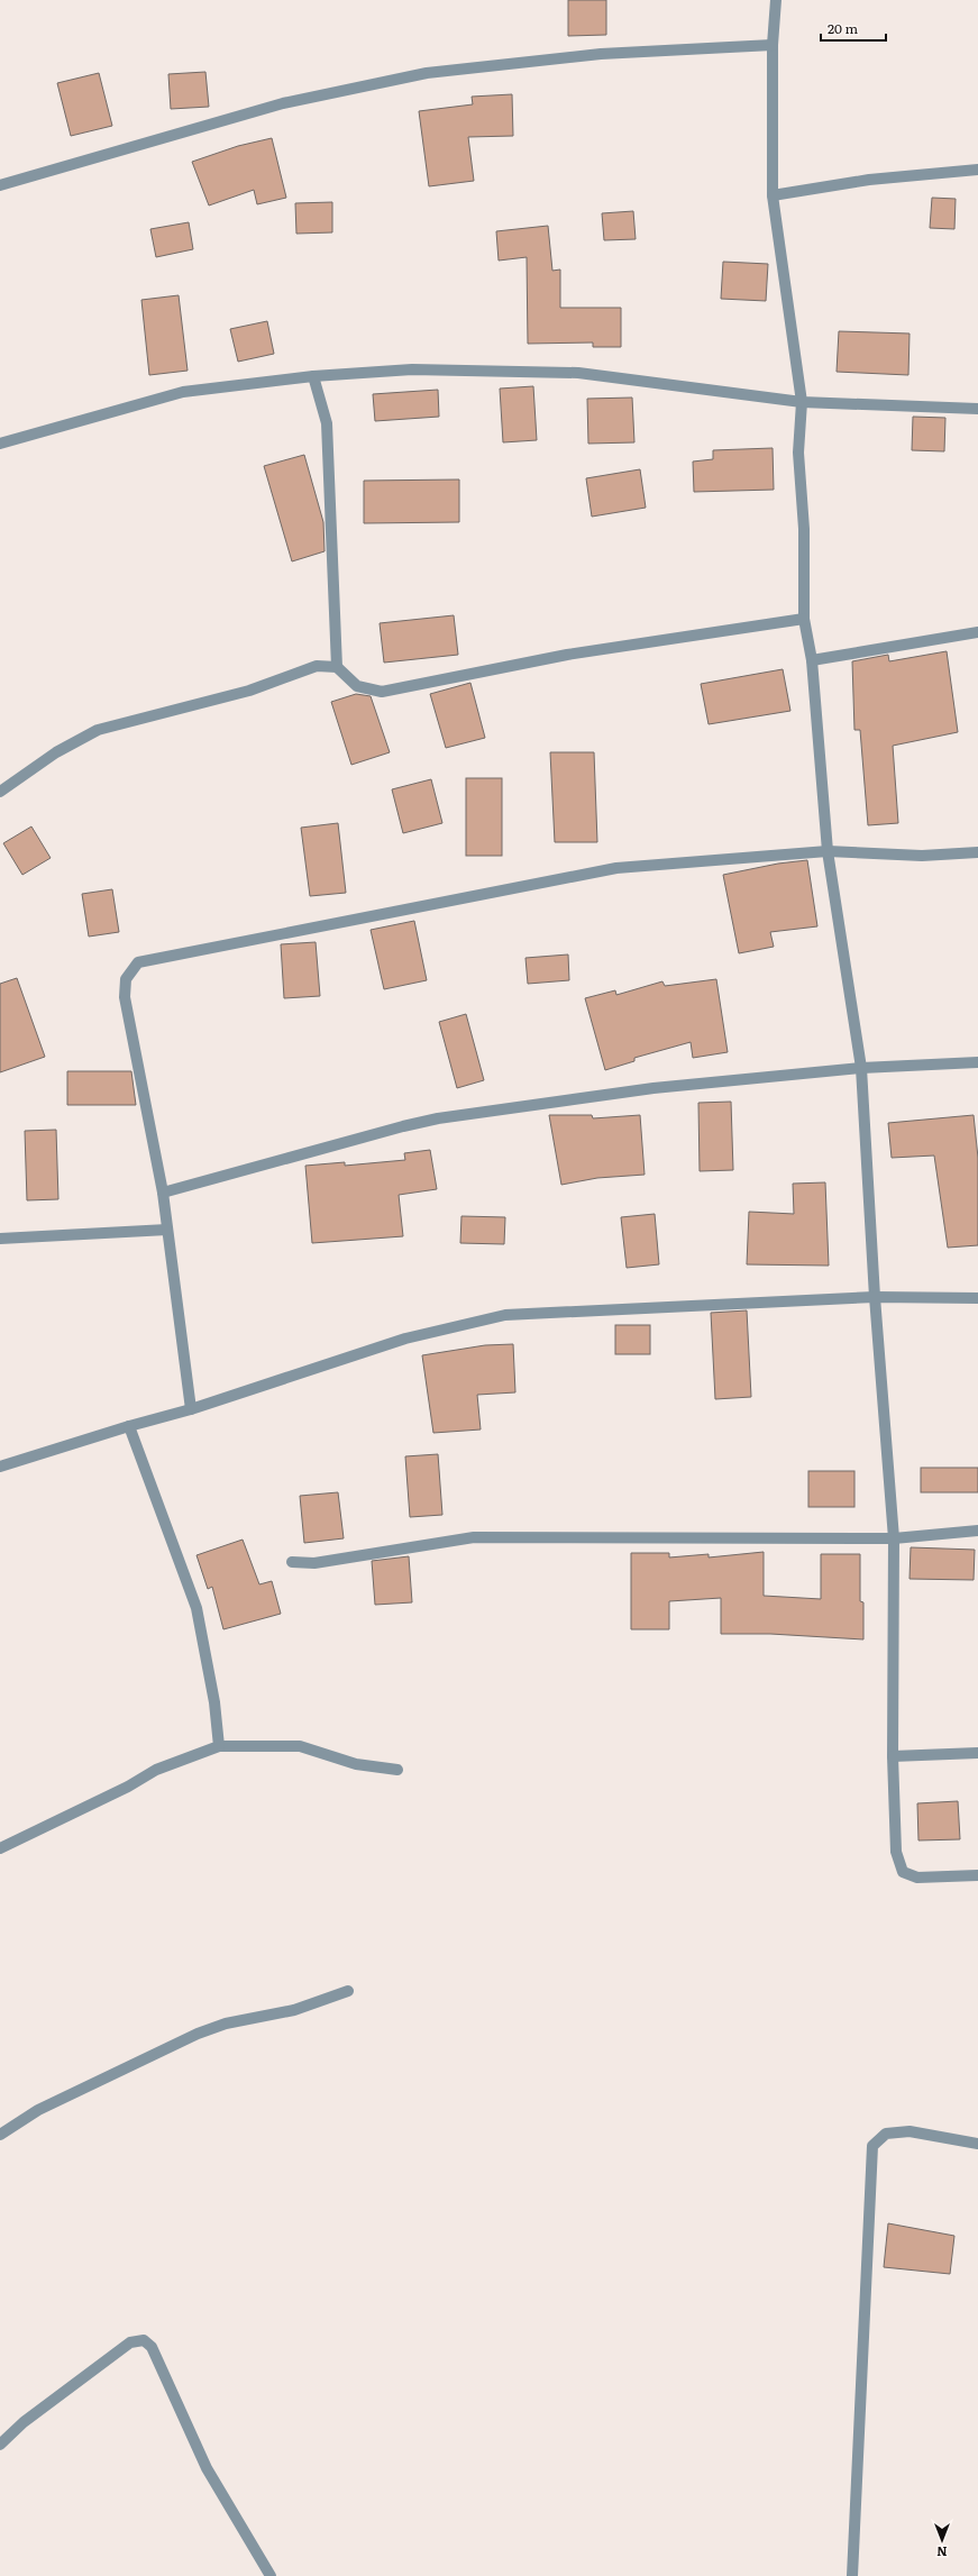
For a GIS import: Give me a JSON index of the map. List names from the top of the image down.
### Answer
{
  "scale_bar": "20 m",
  "north": "bottom"
}
